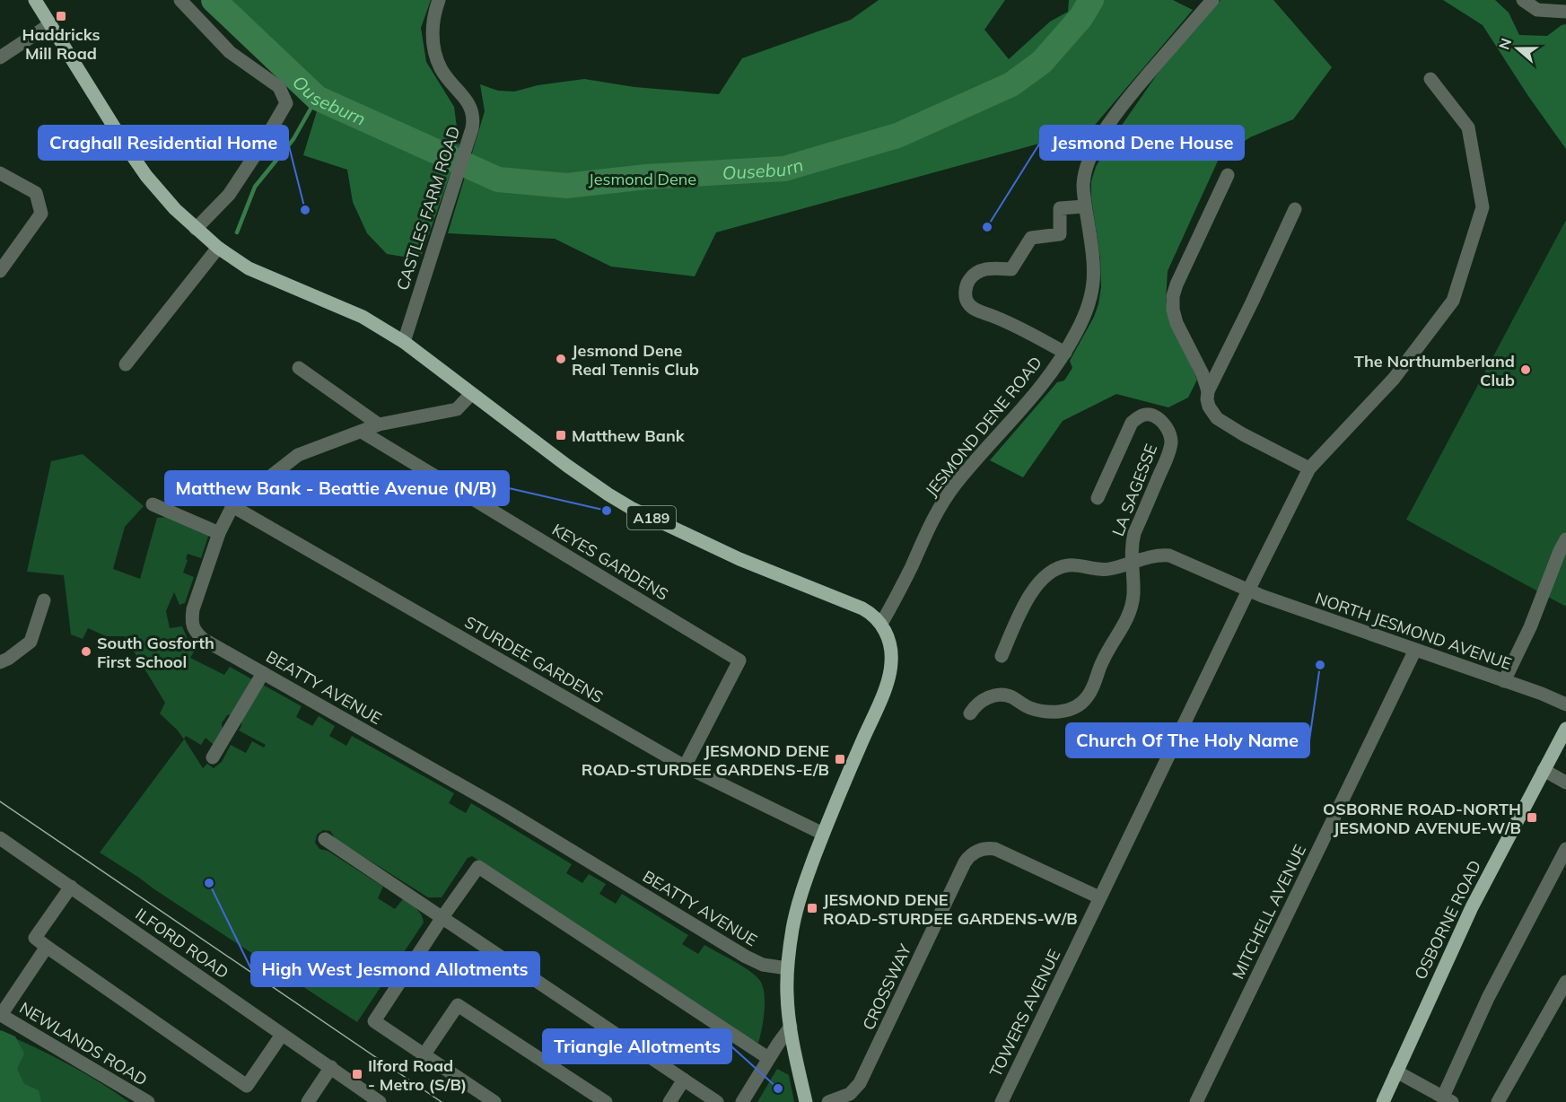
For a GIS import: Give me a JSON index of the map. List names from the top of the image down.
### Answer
{
  "streets": {
    "main road": ["A189", "OSBORNE ROAD"],
    "street": [
      "CASTLES FARM ROAD",
      "JESMOND DENE ROAD",
      "LA SAGESSE",
      "KEYES GARDENS",
      "NORTH JESMOND AVENUE",
      "STURDEE GARDENS",
      "BEATTY AVENUE",
      "MITCHELL AVENUE",
      "ILFORD ROAD",
      "CROSSWAY",
      "TOWERS AVENUE",
      "NEWLANDS ROAD"
    ]
  },
  "crossings": [
    ["CASTLES FARM ROAD", "A189"],
    ["JESMOND DENE ROAD", "A189"],
    ["LA SAGESSE", "NORTH JESMOND AVENUE"],
    ["LA SAGESSE", "TOWERS AVENUE"],
    ["A189", "BEATTY AVENUE"],
    ["KEYES GARDENS", "STURDEE GARDENS"],
    ["KEYES GARDENS", "BEATTY AVENUE"],
    ["NORTH JESMOND AVENUE", "MITCHELL AVENUE"],
    ["NORTH JESMOND AVENUE", "TOWERS AVENUE"],
    ["STURDEE GARDENS", "BEATTY AVENUE"],
    ["CROSSWAY", "TOWERS AVENUE"]
  ],
  "water": ["Ouseburn"],
  "parks": ["Jesmond Dene"],
  "places": {
    "transit": [
      "Haddricks Mill Road",
      "Matthew Bank",
      "JESMOND DENE ROAD-STURDEE GARDENS-E/B",
      "OSBORNE ROAD-NORTH JESMOND AVENUE-W/B",
      "JESMOND DENE ROAD-STURDEE GARDENS-W/B",
      "Ilford Road - Metro (S/B)"
    ],
    "other": [
      "Craghall Residential Home",
      "Jesmond Dene House",
      "Jesmond Dene Real Tennis Club",
      "The Northumberland Club",
      "Matthew Bank - Beattie Avenue (N/B)",
      "South Gosforth First School",
      "Church Of The Holy Name",
      "High West Jesmond Allotments",
      "Triangle Allotments"
    ]
  },
  "north": "left"
}
